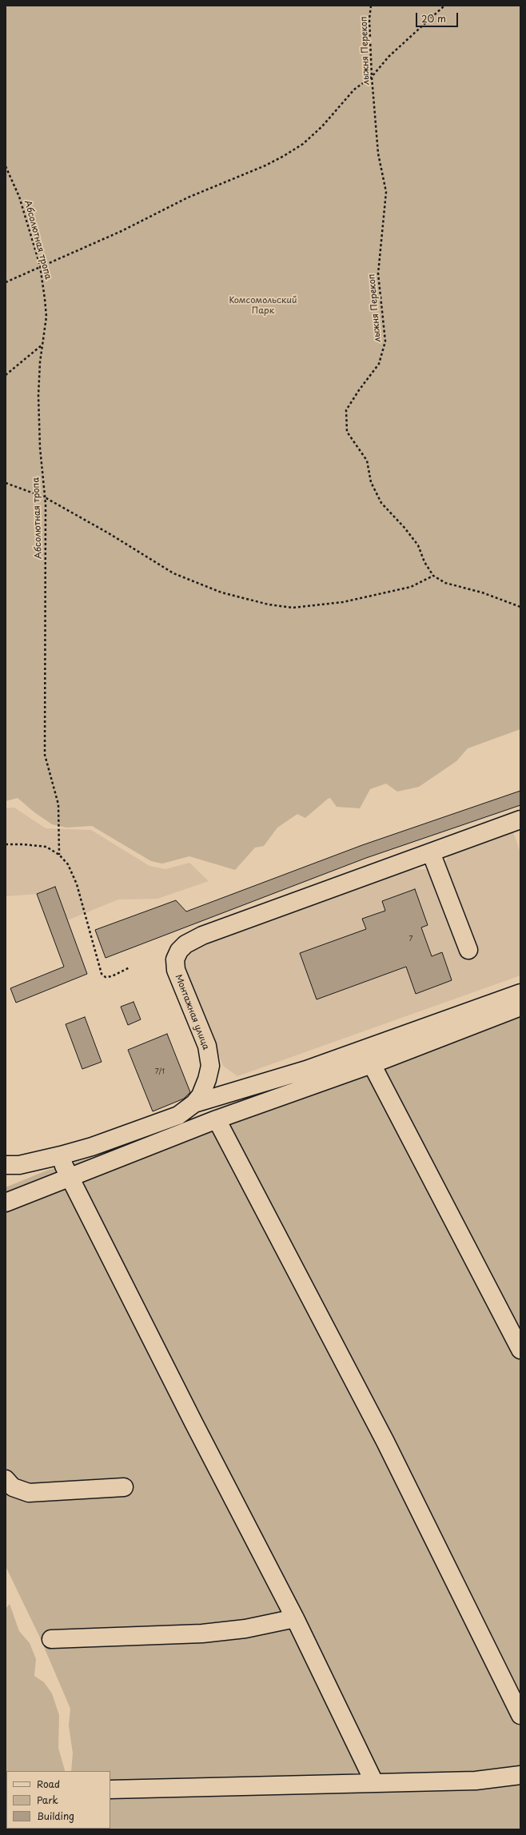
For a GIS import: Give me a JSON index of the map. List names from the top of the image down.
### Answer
{
  "streets": {
    "street": ["Монтажная улица"],
    "path": ["лыжня Перекоп", "Абсолютная тропа"]
  },
  "parks": ["Комсомольский Парк"],
  "house_numbers": ["7", "7/1"],
  "legend": ["Road", "Park", "Building"],
  "scale_bar": "20 m"
}
